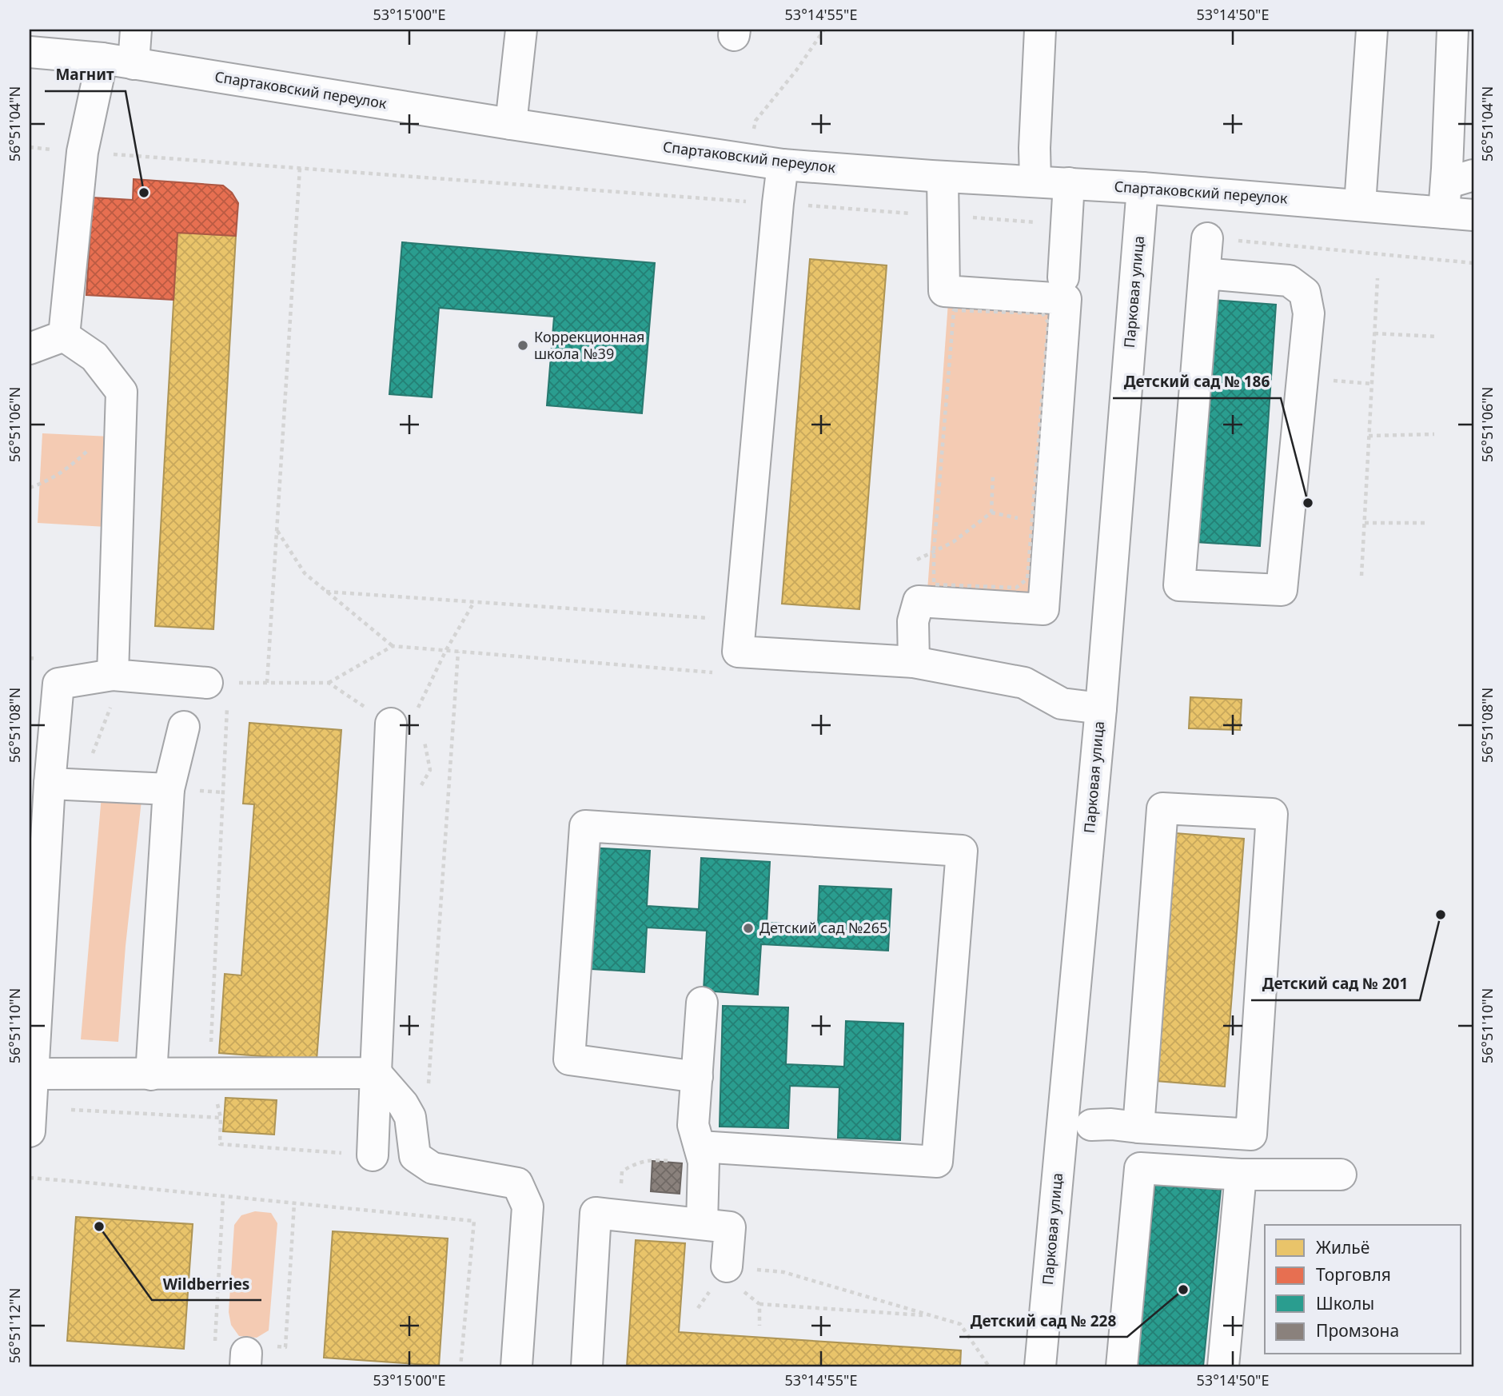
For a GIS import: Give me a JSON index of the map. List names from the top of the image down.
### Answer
{
  "streets": {
    "street": ["Спартаковский переулок", "Парковая улица"]
  },
  "crossings": [
    ["Спартаковский переулок", "Парковая улица"]
  ],
  "places": [
    "Магнит",
    "Коррекционная школа №39",
    "Детский сад № 186",
    "Детский сад № 201",
    "Детский сад №265",
    "Wildberries",
    "Детский сад № 228"
  ],
  "legend": [
    "Жильё",
    "Торговля",
    "Школы",
    "Промзона"
  ],
  "coordinates": [
    "53°15'00\"E",
    "53°14'55\"E",
    "53°14'50\"E",
    "56°51'04\"N",
    "56°51'06\"N",
    "56°51'08\"N",
    "56°51'10\"N",
    "56°51'12\"N"
  ]
}
